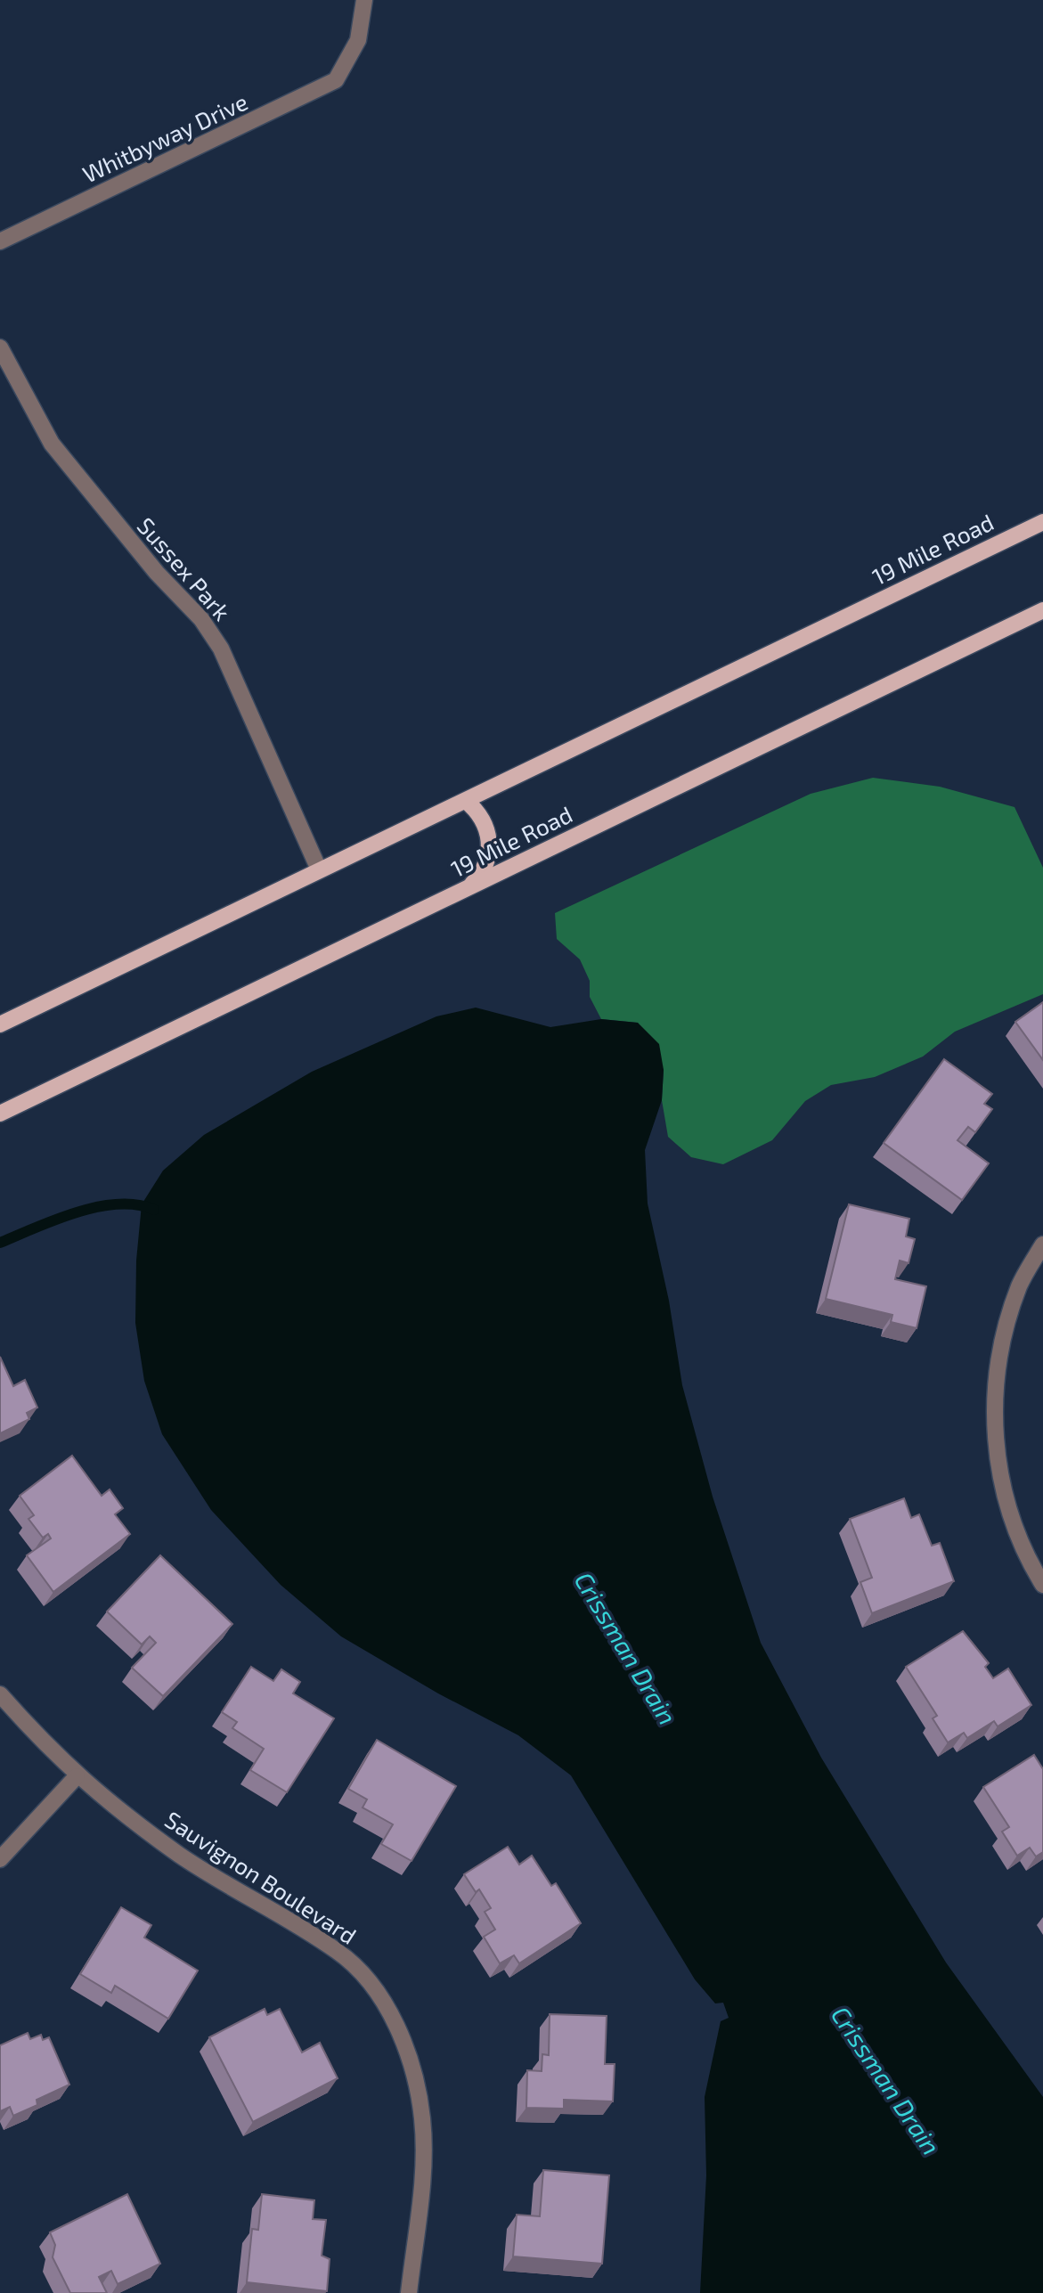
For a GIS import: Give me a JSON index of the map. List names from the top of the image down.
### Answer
{
  "streets": {
    "main road": ["19 Mile Road"],
    "street": ["Whitbyway Drive", "Sussex Park", "Sauvignon Boulevard"]
  },
  "crossings": [
    ["19 Mile Road", "Sussex Park"]
  ],
  "water": ["Crissman Drain"]
}
